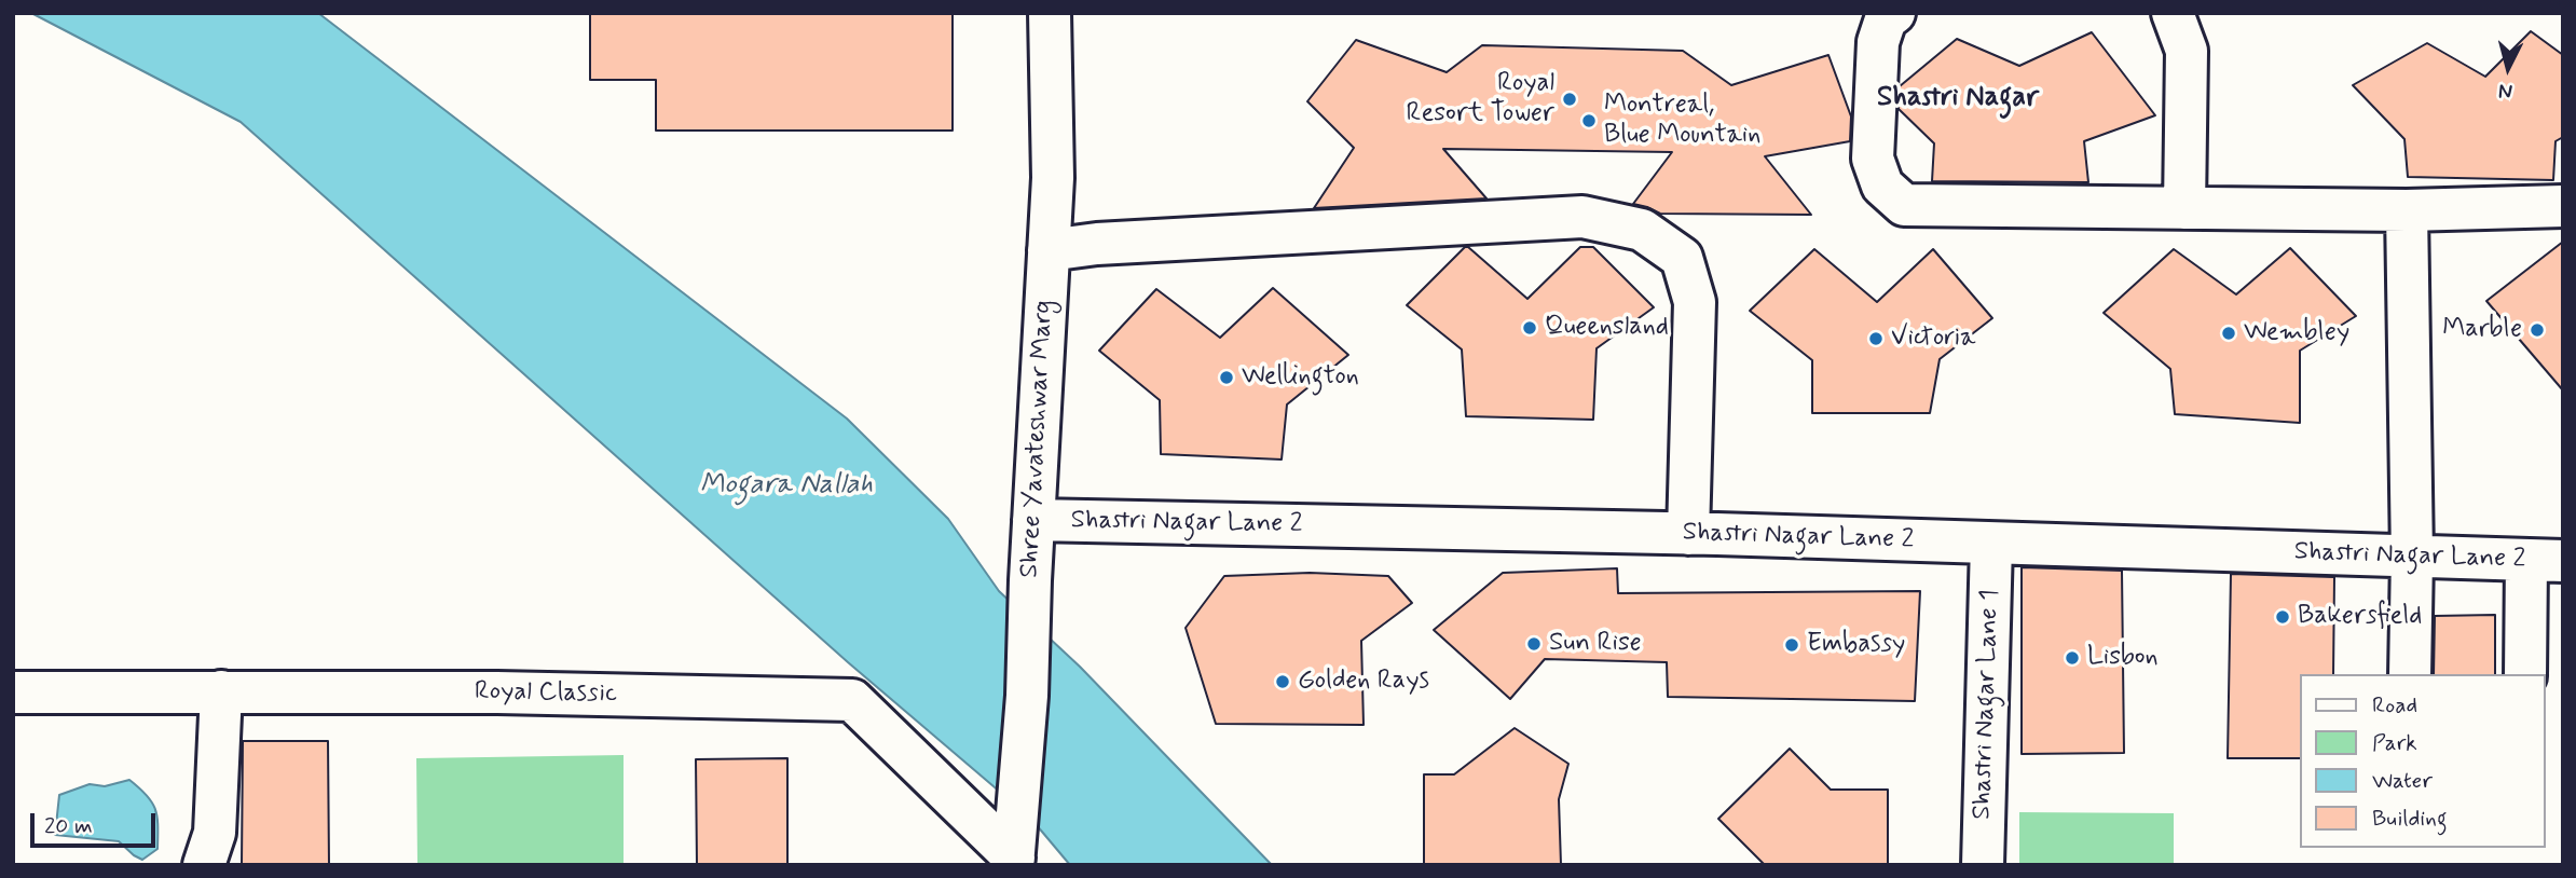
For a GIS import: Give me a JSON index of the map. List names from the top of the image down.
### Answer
{
  "streets": {
    "street": [
      "Shree Yavateshwar Marg",
      "Shastri Nagar Lane 2",
      "Royal Classic",
      "Shastri Nagar Lane 1"
    ]
  },
  "crossings": [
    ["Shree Yavateshwar Marg", "Shastri Nagar Lane 2"],
    ["Shree Yavateshwar Marg", "Royal Classic"],
    ["Shastri Nagar Lane 2", "Shastri Nagar Lane 1"]
  ],
  "districts": ["Shastri Nagar"],
  "water": ["Mogara Nallah"],
  "places": [
    "Royal Resort Tower",
    "Montreal, Blue Mountain",
    "Queensland",
    "Marble",
    "Wembley",
    "Victoria",
    "Wellington",
    "Bakersfield",
    "Sun Rise",
    "Embassy",
    "Lisbon",
    "Golden Rays"
  ],
  "legend": [
    "Road",
    "Park",
    "Water",
    "Building"
  ],
  "scale_bar": "20 m",
  "north": "bottom"
}
